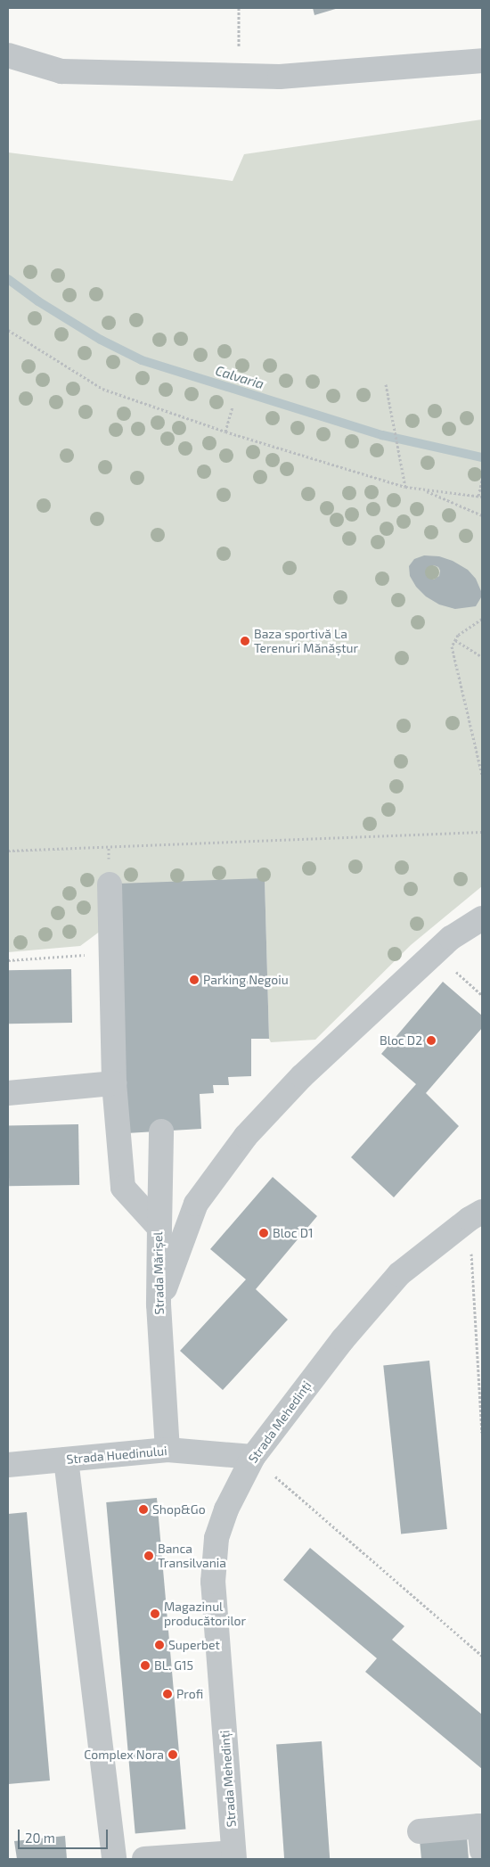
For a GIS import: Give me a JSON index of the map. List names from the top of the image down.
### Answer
{
  "streets": {
    "street": ["Strada Mărișel", "Strada Mehedinți", "Strada Huedinului"]
  },
  "crossings": [
    ["Strada Mărișel", "Strada Huedinului"],
    ["Strada Mehedinți", "Strada Huedinului"]
  ],
  "water": ["Calvaria"],
  "places": [
    "Baza sportivă La Terenuri Mănăștur",
    "Parking Negoiu",
    "Bloc D2",
    "Bloc D1",
    "Shop&Go",
    "Banca Transilvania",
    "Magazinul producătorilor",
    "Superbet",
    "BL. G15",
    "Profi",
    "Complex Nora"
  ],
  "scale_bar": "20 m"
}
